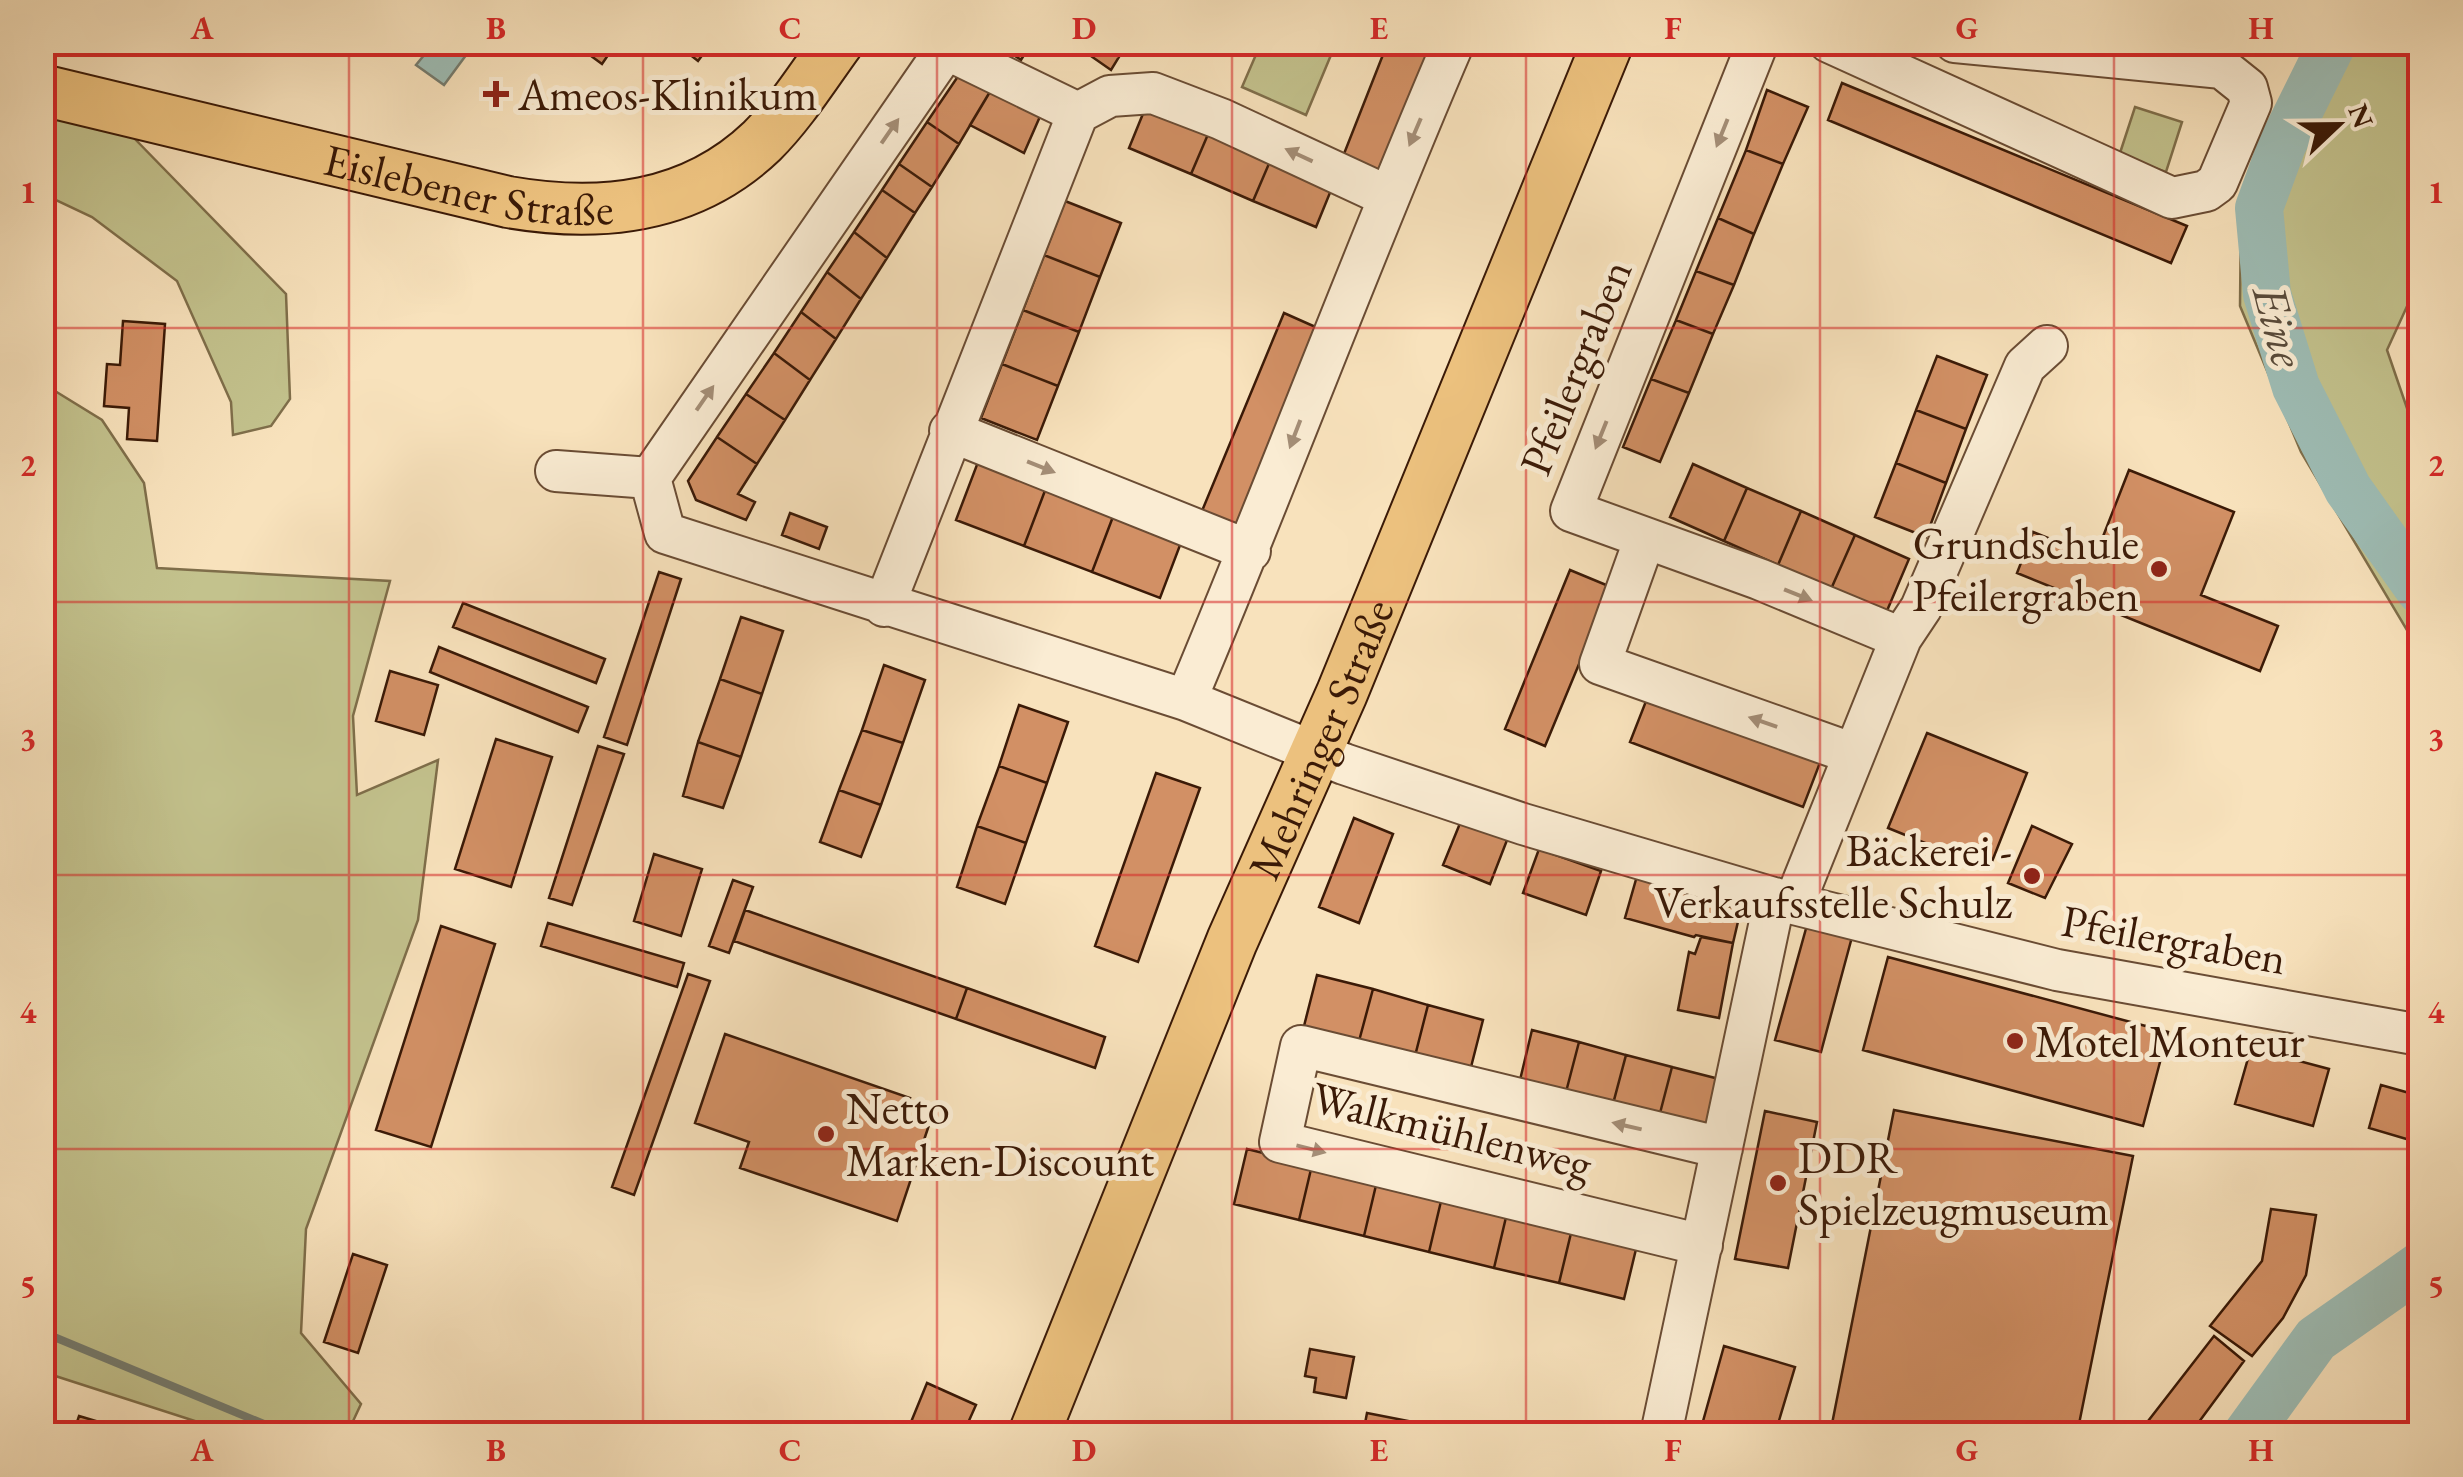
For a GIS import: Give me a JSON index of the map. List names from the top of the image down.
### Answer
{
  "streets": {
    "main road": ["Eislebener Straße", "Mehringer Straße"],
    "street": ["Pfeilergraben", "Walkmühlenweg"]
  },
  "crossings": [
    ["Pfeilergraben", "Mehringer Straße"]
  ],
  "water": ["Eine"],
  "places": {
    "health": ["Ameos-Klinikum"],
    "other": [
      "Grundschule Pfeilergraben",
      "Bäckerei - Verkaufsstelle Schulz",
      "Motel Monteur",
      "Netto Marken-Discount",
      "DDR Spielzeugmuseum"
    ]
  },
  "north": "right",
  "grid": {
    "columns": [
      "A",
      "B",
      "C",
      "D",
      "E",
      "F",
      "G",
      "H"
    ],
    "rows": [
      "1",
      "2",
      "3",
      "4",
      "5"
    ]
  }
}
